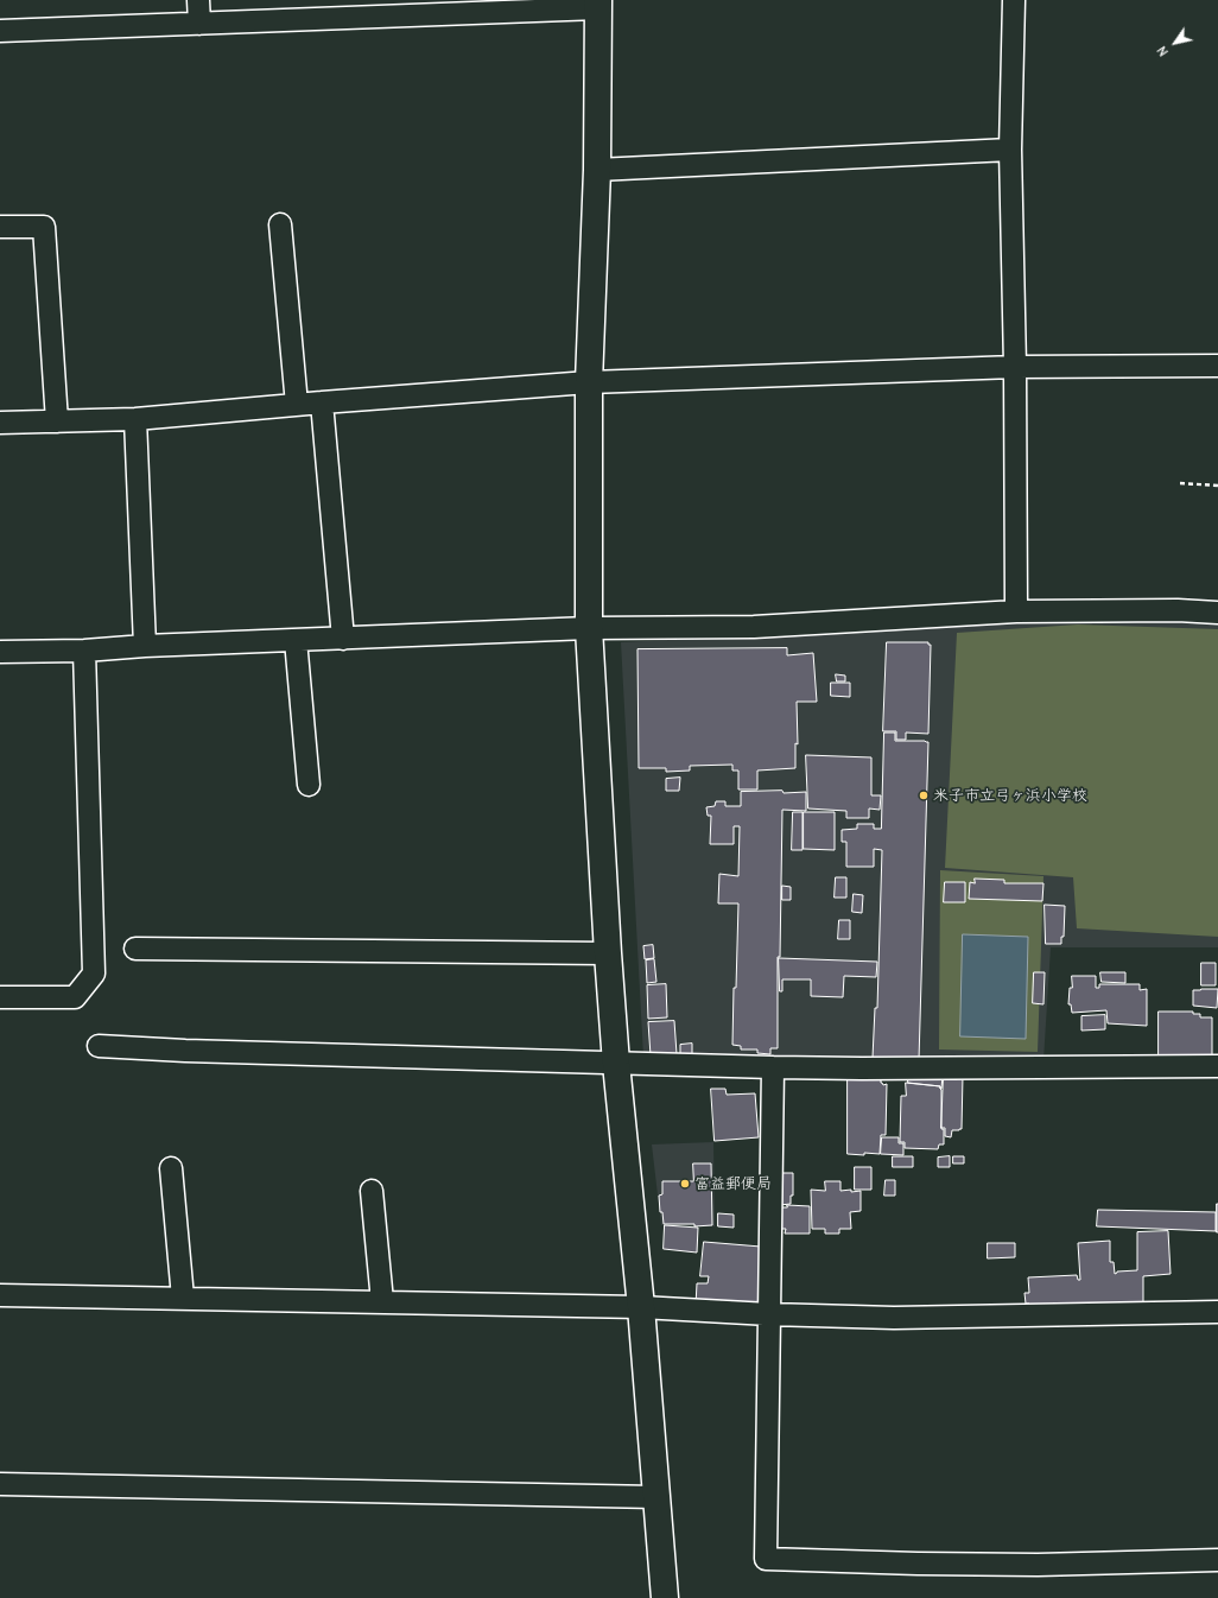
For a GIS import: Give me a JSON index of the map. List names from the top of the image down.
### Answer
{
  "places": ["米子市立弓ヶ浜小学校", "富益郵便局"],
  "north": "bottom left"
}
